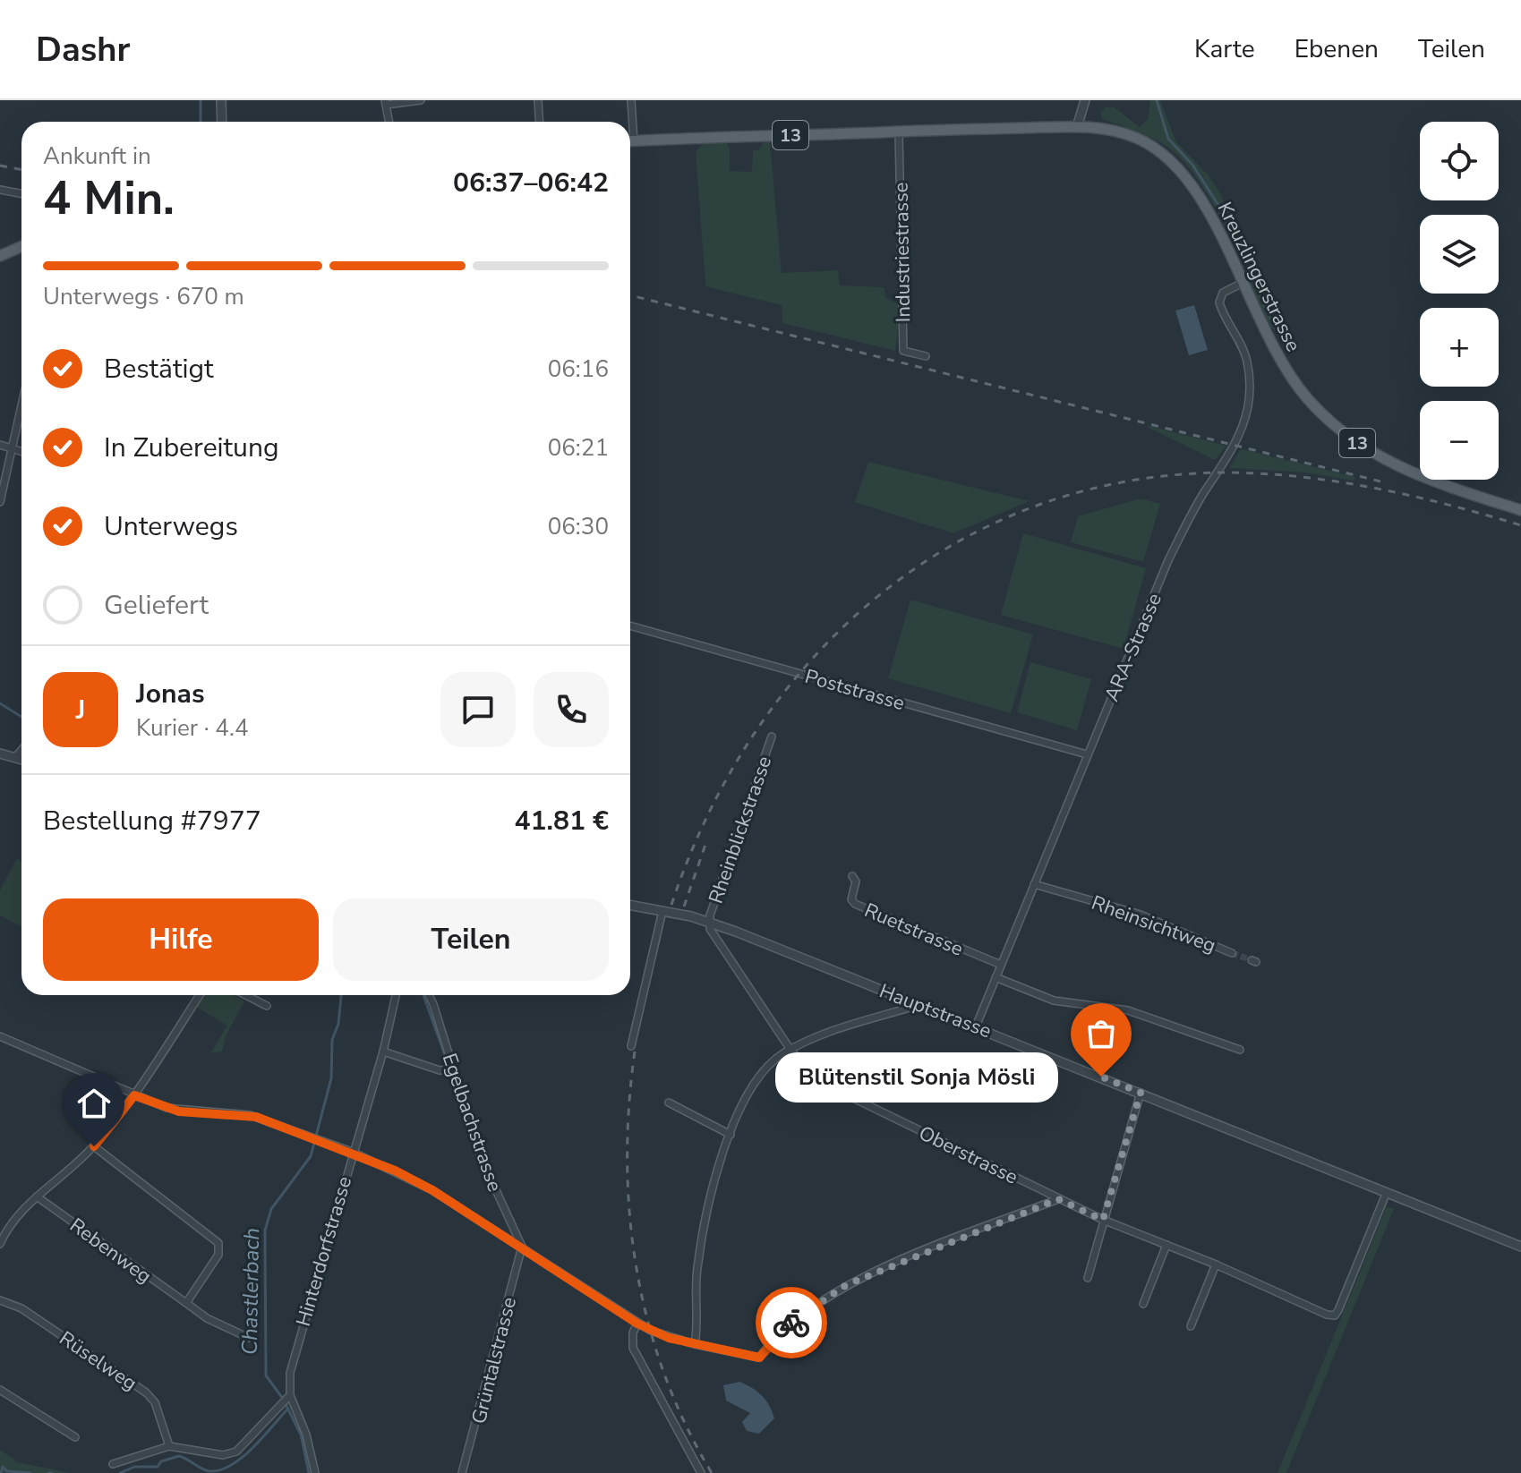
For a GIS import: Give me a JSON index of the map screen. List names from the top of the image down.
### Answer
{
  "streets": {
    "main road": ["13", "Kreuzlingerstrasse"],
    "street": [
      "Industriestrasse",
      "ARA-Strasse",
      "Poststrasse",
      "Rheinblickstrasse",
      "Rheinsichtweg",
      "Ruetstrasse",
      "Hauptstrasse",
      "Egelbachstrasse",
      "Oberstrasse",
      "Rebenweg",
      "Hinterdorfstrasse",
      "Rüselweg",
      "Grüntalstrasse"
    ]
  },
  "crossings": [
    ["13", "Industriestrasse"],
    ["13", "Kreuzlingerstrasse"],
    ["Kreuzlingerstrasse", "ARA-Strasse"],
    ["ARA-Strasse", "Poststrasse"],
    ["ARA-Strasse", "Rheinsichtweg"],
    ["ARA-Strasse", "Ruetstrasse"],
    ["ARA-Strasse", "Hauptstrasse"],
    ["Rheinblickstrasse", "Hauptstrasse"],
    ["Rheinblickstrasse", "Oberstrasse"],
    ["Hauptstrasse", "Oberstrasse"],
    ["Egelbachstrasse", "Grüntalstrasse"]
  ],
  "water": ["Chastlerbach"],
  "places": ["Blütenstil Sonja Mösli"],
  "page": {
    "header": "Dashr",
    "nav": ["Karte", "Ebenen", "Teilen"],
    "map_buttons": ["+", "−"],
    "heading": ["4 Min.", "Ankunft in", "06:37–06:42"],
    "panel": [
      "Jonas",
      "Kurier · 4.4",
      "Bestellung #7977",
      "41.81 €"
    ],
    "bar": "Unterwegs · 670 m",
    "list": [
      ["Bestätigt", "06:16"],
      ["In Zubereitung", "06:21"],
      ["Unterwegs", "06:30"],
      "Geliefert"
    ],
    "round": "J",
    "buttons": ["Hilfe", "Teilen"],
    "bubble": "Blütenstil Sonja Mösli"
  }
}
